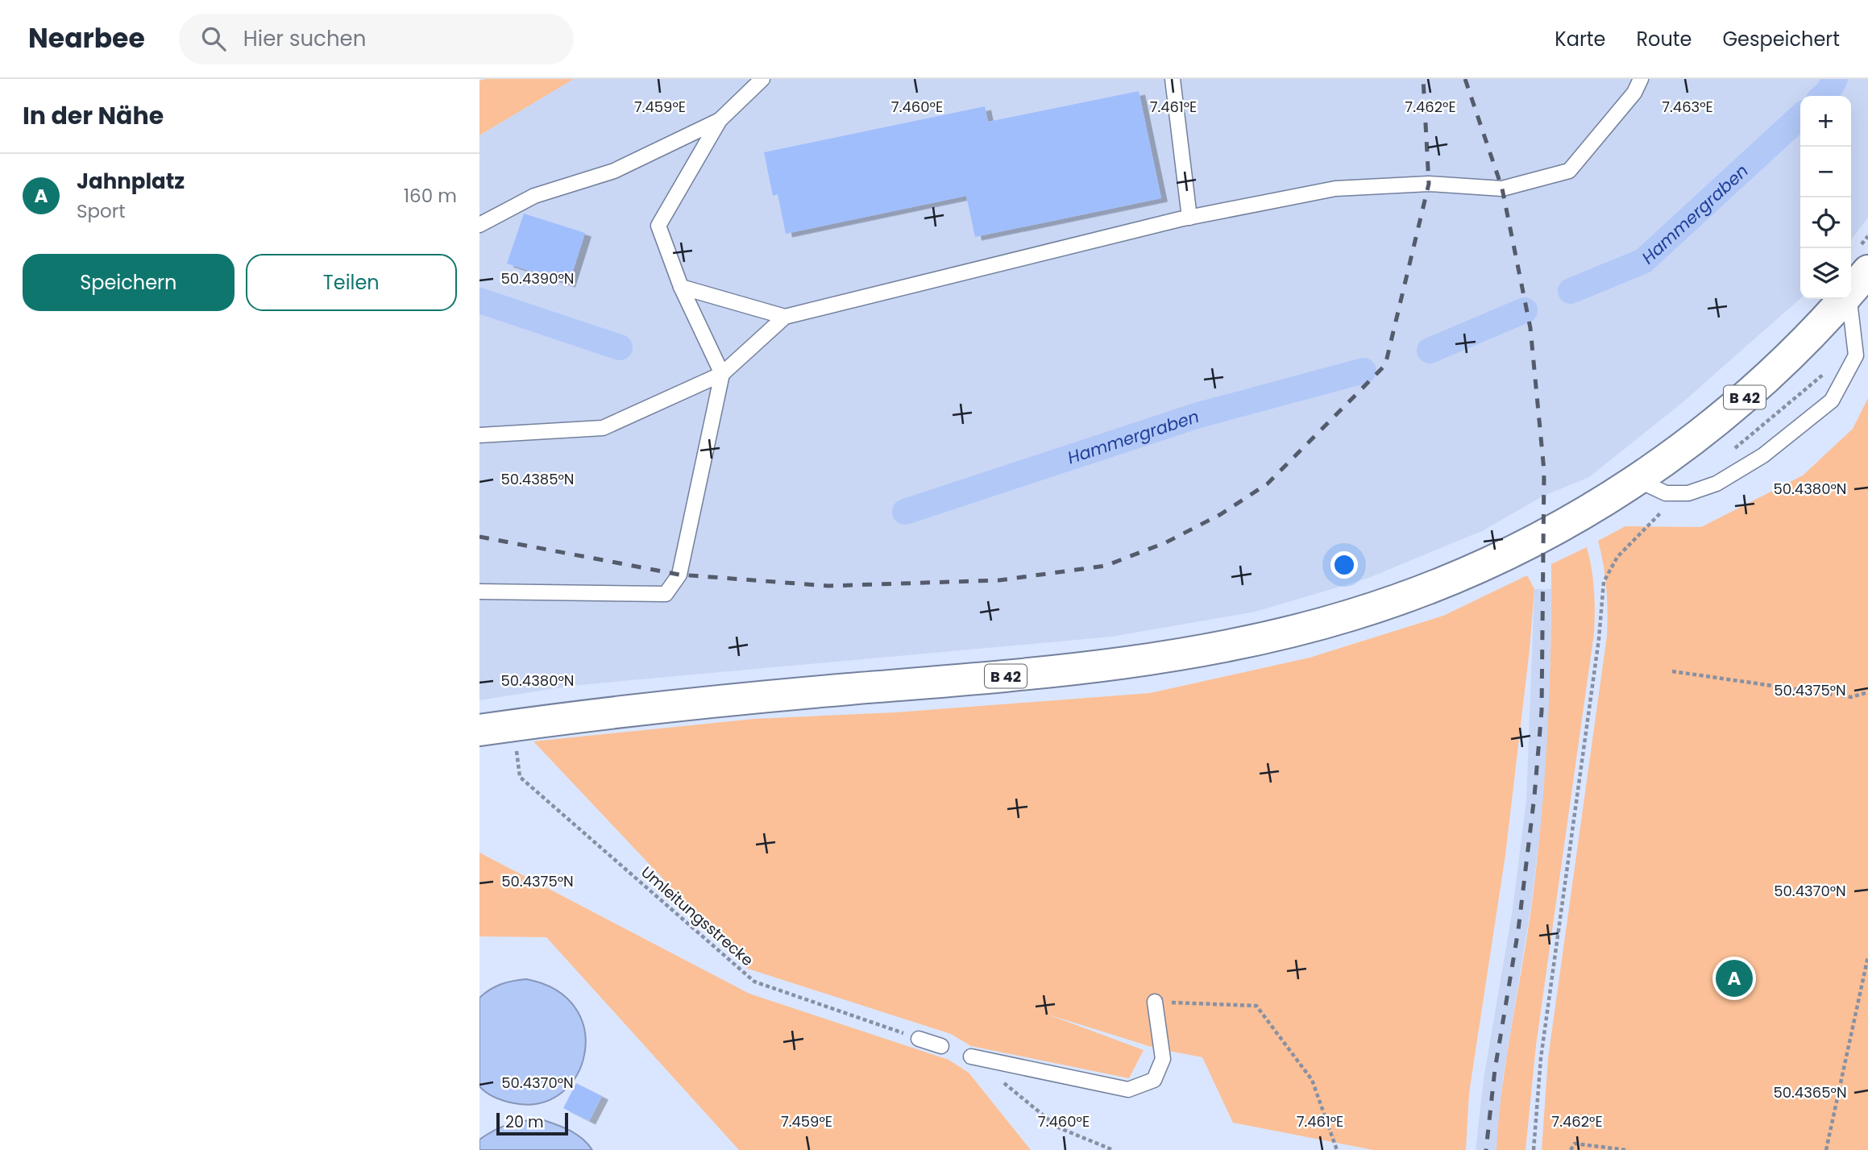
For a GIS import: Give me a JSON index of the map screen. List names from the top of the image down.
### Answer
{
  "streets": {
    "main road": ["B 42"],
    "path": ["Umleitungsstrecke"]
  },
  "water": ["Hammergraben"],
  "scale_bar": "20 m",
  "page": {
    "header": "Nearbee",
    "search": "Hier suchen",
    "nav": ["Karte", "Route", "Gespeichert"],
    "heading": "In der Nähe",
    "map_buttons": ["+", "−"],
    "list": [
      {
        "mark": "A",
        "name": "Jahnplatz",
        "note": "Sport",
        "value": "160 m"
      }
    ],
    "buttons": ["Speichern", "Teilen"],
    "pins": "A",
    "scale": "20 m"
  },
  "coordinates": [
    "7.459°E",
    "7.460°E",
    "7.461°E",
    "7.462°E",
    "7.463°E",
    "50.4390°N",
    "50.4385°N",
    "50.4380°N",
    "50.4375°N",
    "50.4370°N",
    "50.4365°N"
  ]
}
